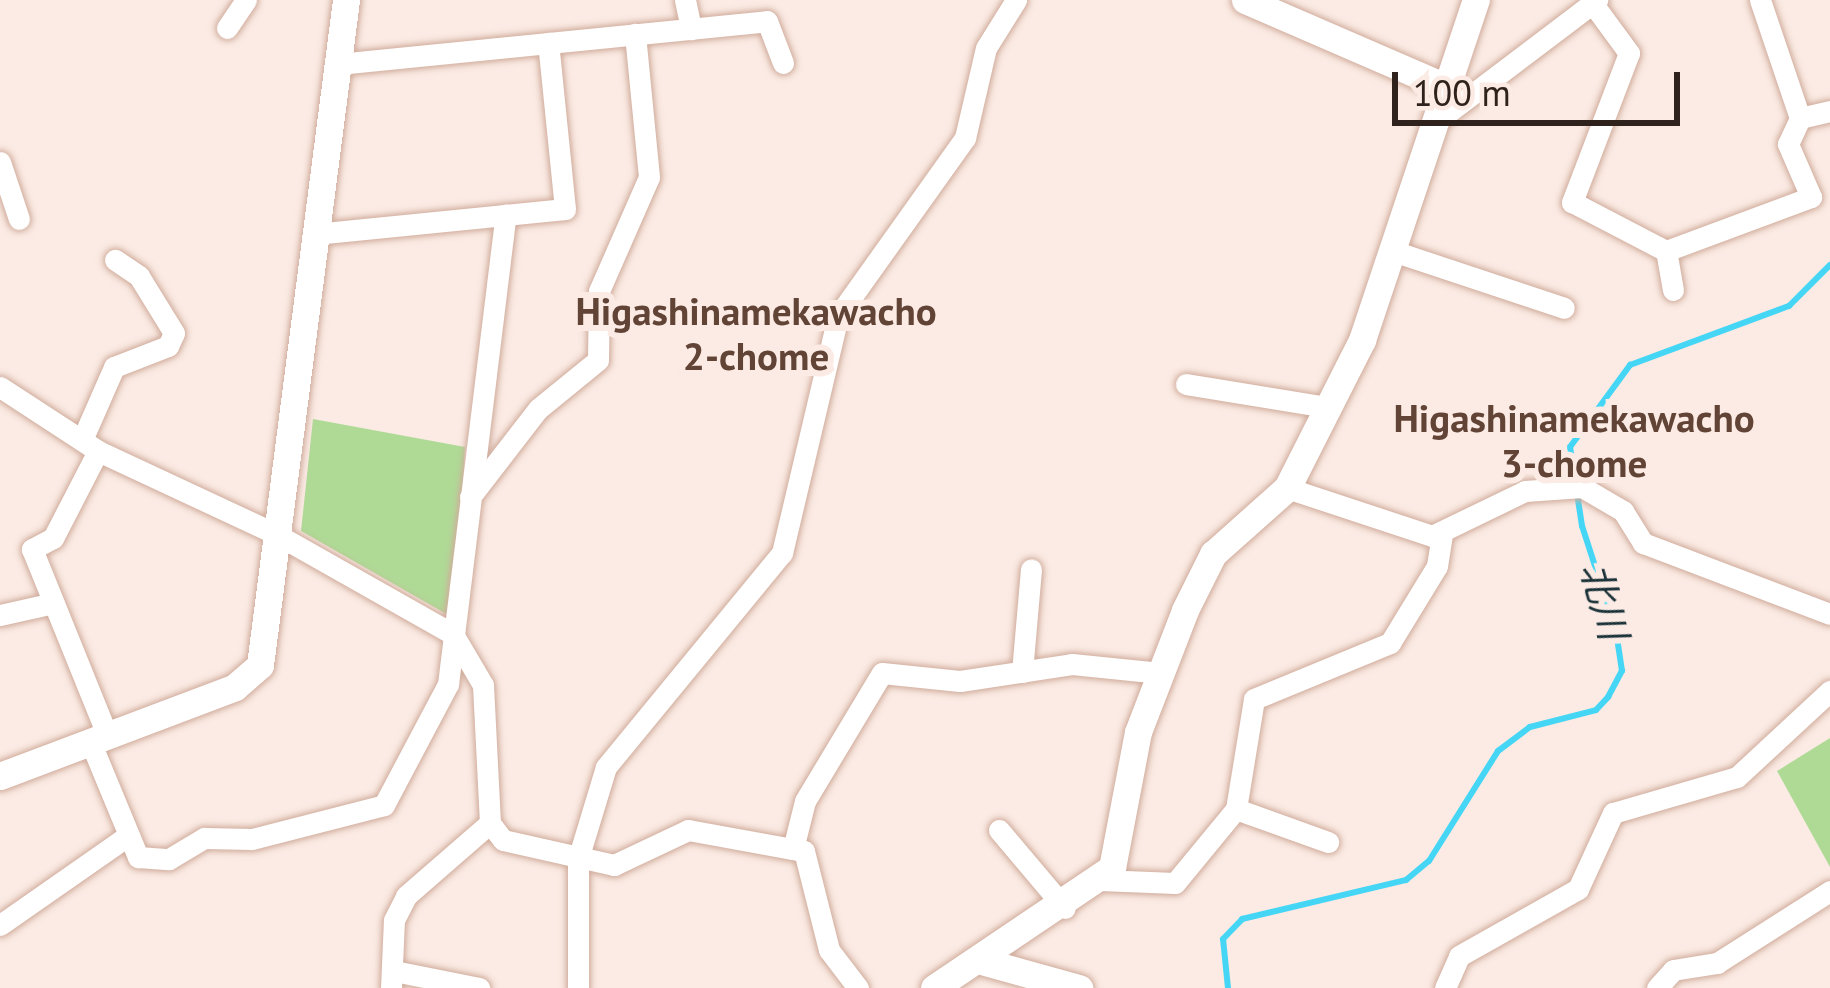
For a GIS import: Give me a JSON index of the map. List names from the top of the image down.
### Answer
{
  "districts": ["Higashinamekawacho 2-chome", "Higashinamekawacho 3-chome"],
  "water": ["北川"],
  "scale_bar": "100 m"
}
